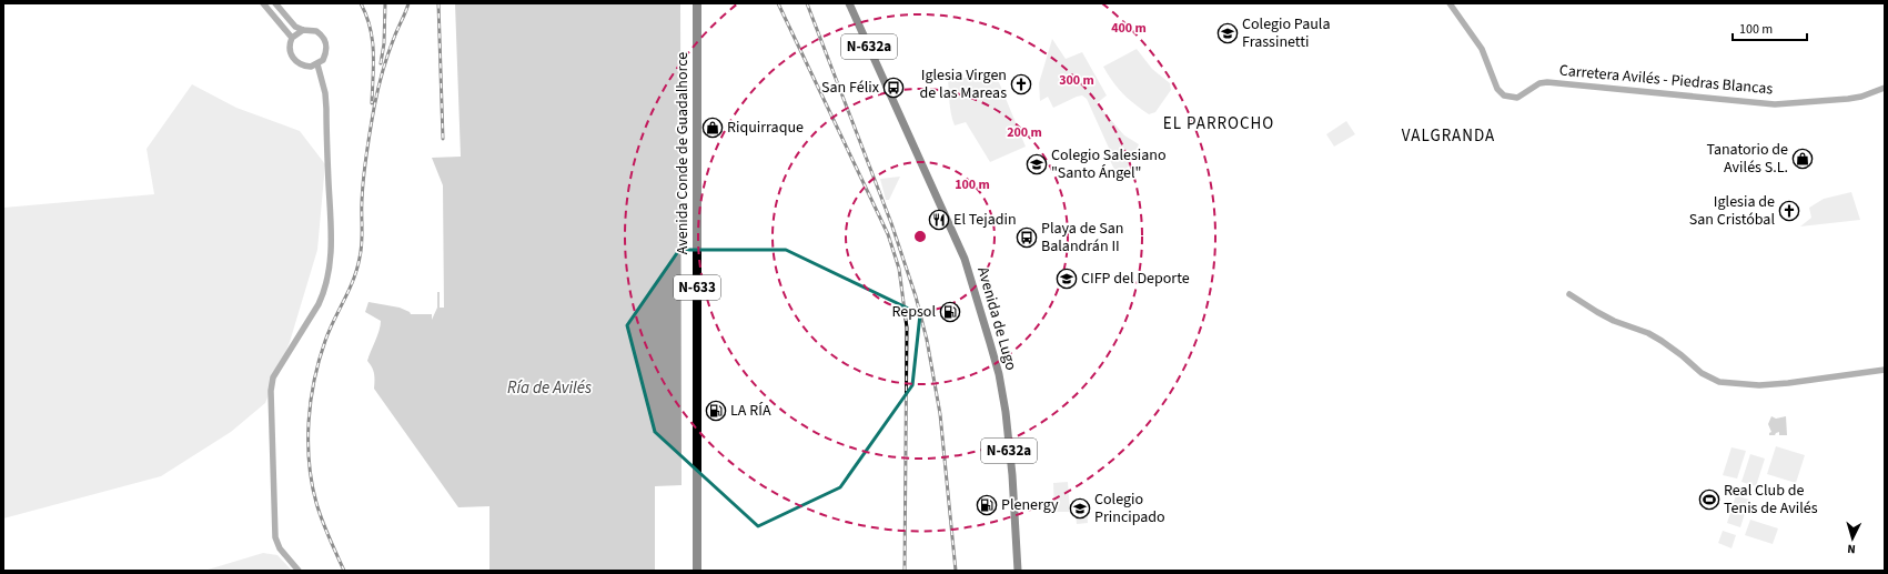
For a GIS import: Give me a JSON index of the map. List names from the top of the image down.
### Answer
{
  "streets": {
    "highway": ["Avenida Conde de Guadalhorce", "N-633"],
    "main road": ["N-632a", "Avenida de Lugo"],
    "street": ["Carretera Avilés - Piedras Blancas"]
  },
  "districts": ["EL PARROCHO", "VALGRANDA"],
  "water": ["Ría de Avilés"],
  "places": {
    "school or university": [
      "Colegio Paula Frassinetti",
      "Colegio Salesiano \"Santo Ángel\"",
      "CIFP del Deporte",
      "Colegio Principado"
    ],
    "church": ["Iglesia Virgen de las Mareas", "Iglesia de San Cristóbal"],
    "bus stop": ["San Félix", "Playa de San Balandrán II"],
    "shop": ["Riquirraque", "Tanatorio de Avilés S.L."],
    "restaurant": ["El Tejadin"],
    "fuel station": ["Repsol", "LA RÍA", "Plenergy"],
    "sports": ["Real Club de Tenis de Avilés"]
  },
  "scale_bar": "100 m",
  "north": "bottom",
  "rings": [
    "400 m",
    "300 m",
    "200 m",
    "100 m"
  ]
}
